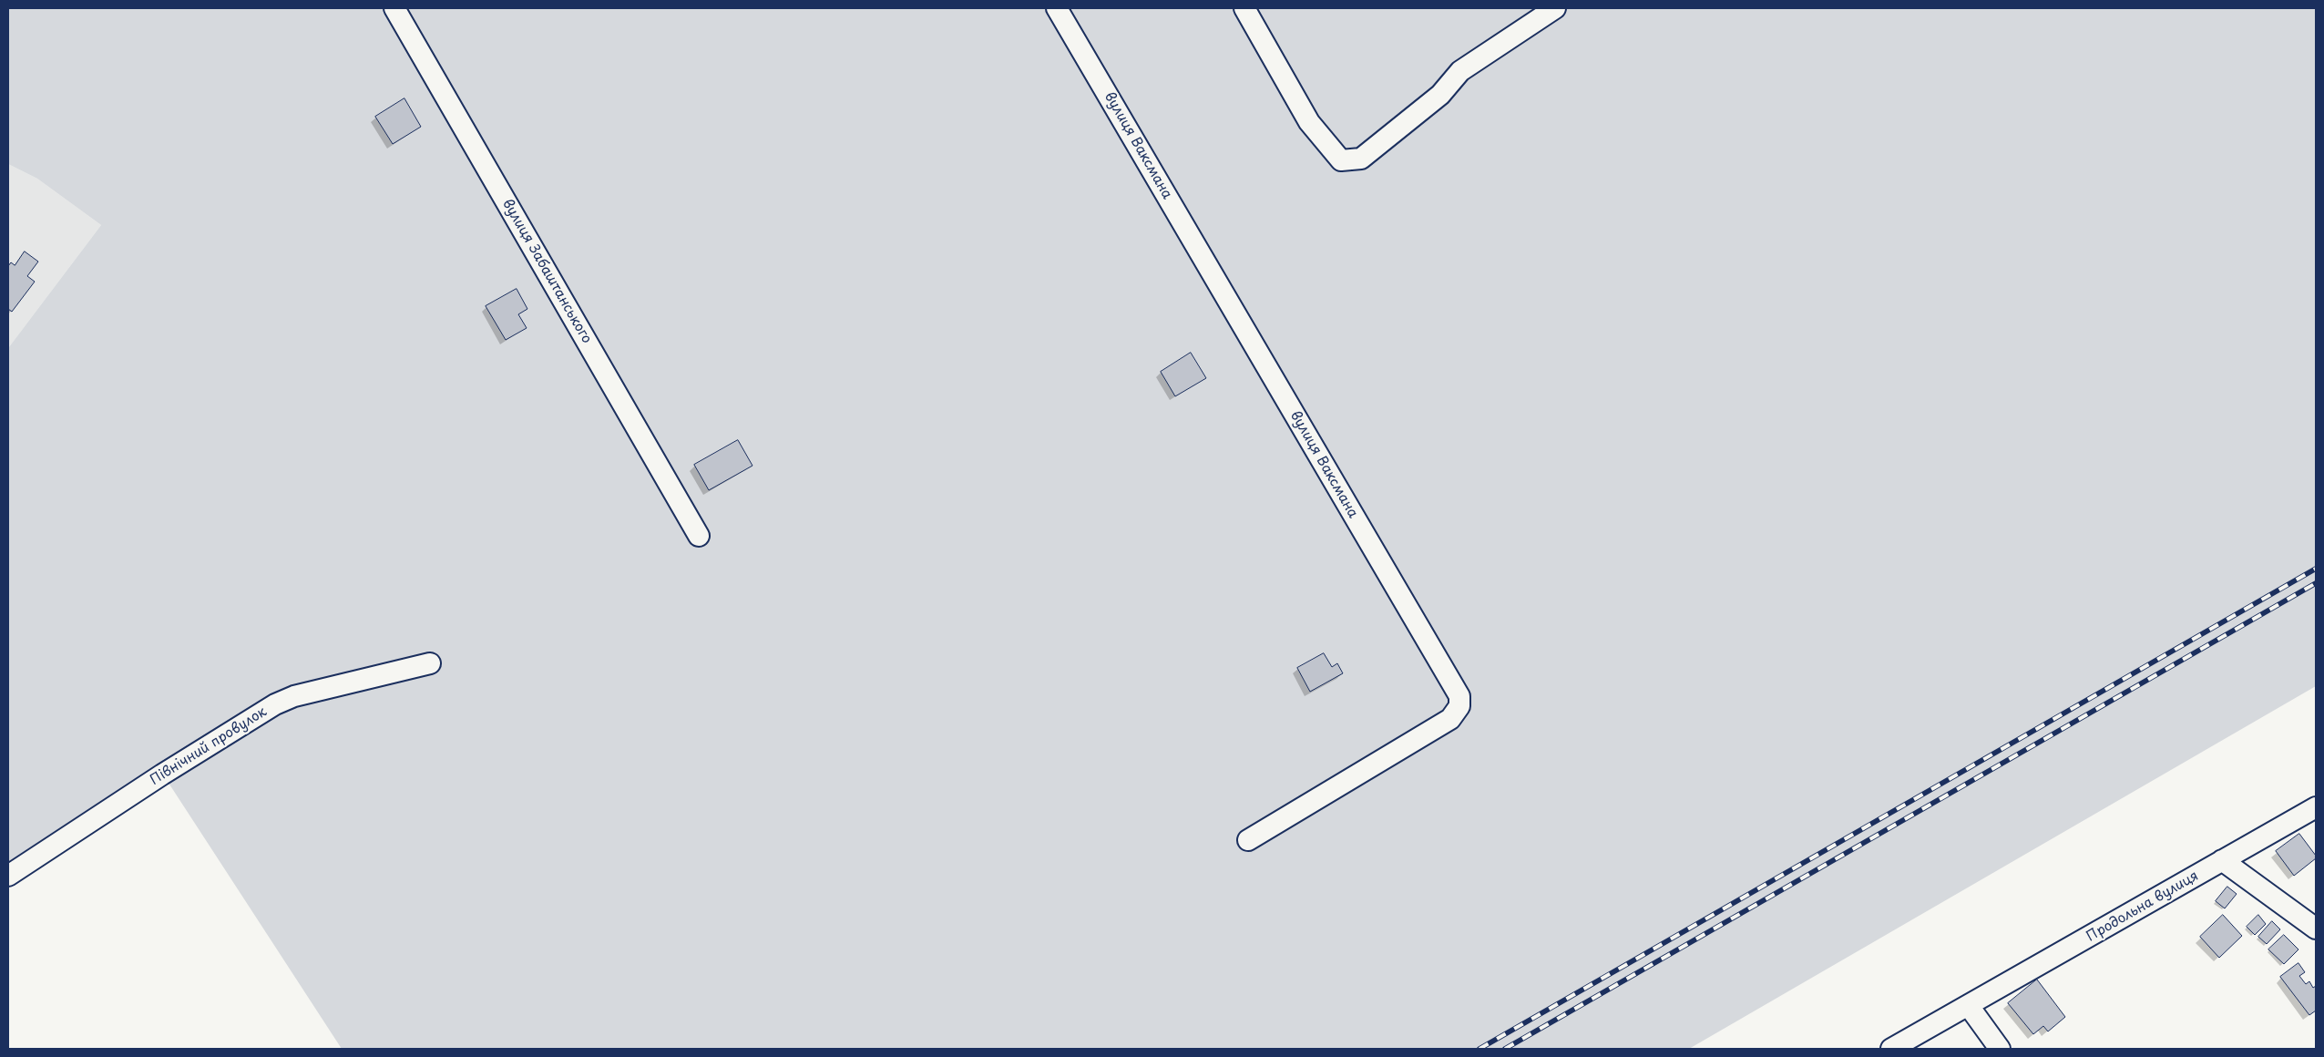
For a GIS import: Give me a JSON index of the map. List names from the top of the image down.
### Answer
{
  "streets": {
    "street": [
      "вулиця Ваксмана",
      "вулиця Забаштанського",
      "Північний провулок",
      "Продольна вулиця"
    ]
  }
}
